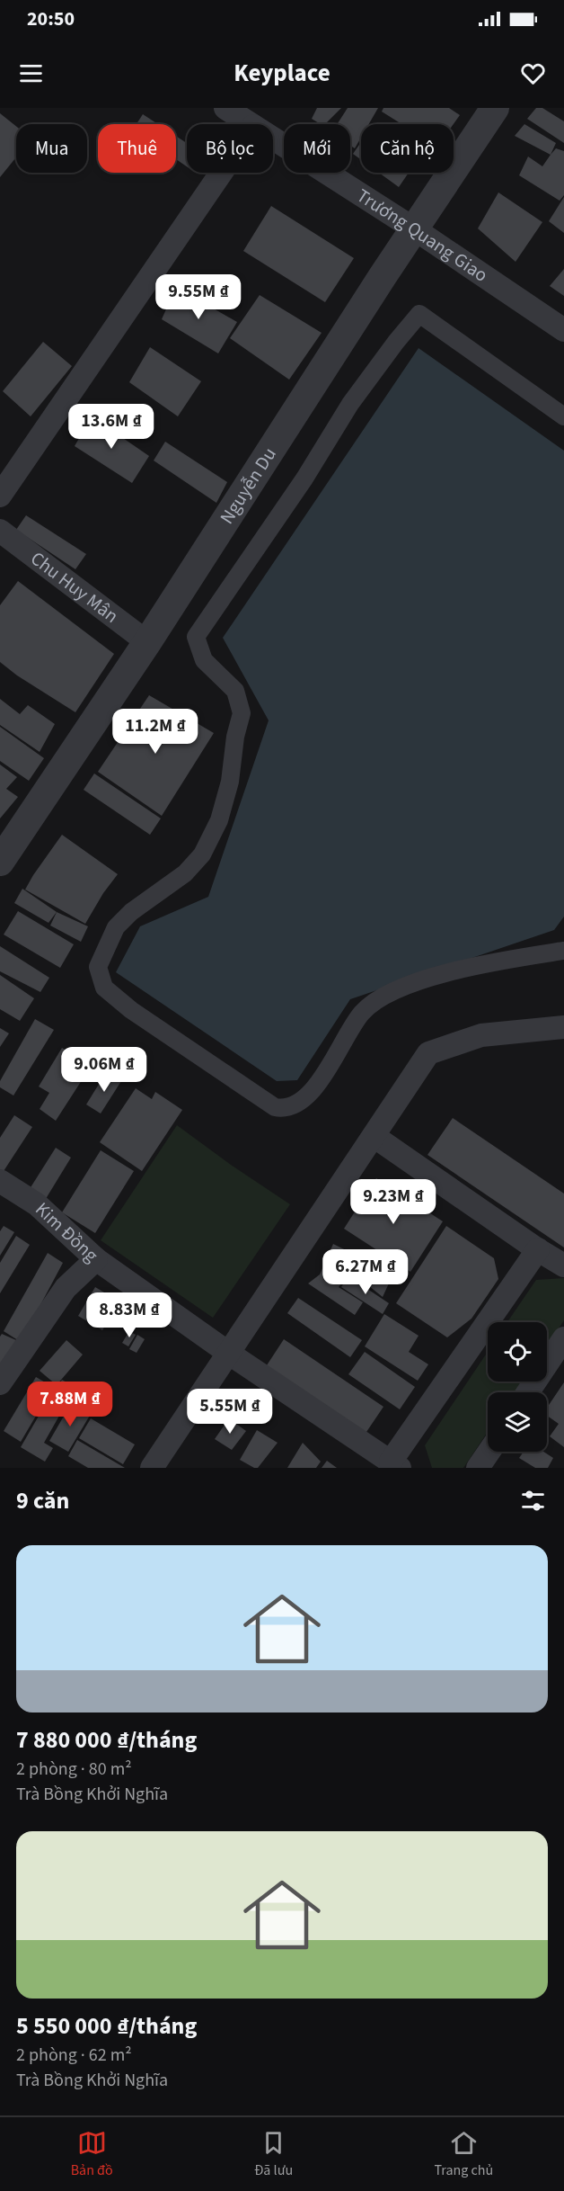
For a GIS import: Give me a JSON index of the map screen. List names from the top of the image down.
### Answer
{
  "streets": {
    "street": [
      "Trương Quang Giao",
      "Nguyễn Du",
      "Chu Huy Mân",
      "Kim Đồng"
    ]
  },
  "crossings": [
    ["Trương Quang Giao", "Nguyễn Du"],
    ["Nguyễn Du", "Chu Huy Mân"]
  ],
  "page": {
    "status": "20:50",
    "header": "Keyplace",
    "chip": [
      "Mua",
      "Thuê",
      "Bộ lọc",
      "Mới",
      "Căn hộ"
    ],
    "price": [
      "9.55M ₫",
      "13.6M ₫",
      "11.2M ₫",
      "9.06M ₫",
      "9.23M ₫",
      "6.27M ₫",
      "8.83M ₫",
      "7.88M ₫",
      "5.55M ₫"
    ],
    "heading": "9 căn",
    "list": [
      {
        "name": "7 880 000 ₫/tháng",
        "note": "2 phòng · 80 m² · Trà Bồng Khởi Nghĩa"
      },
      {
        "name": "5 550 000 ₫/tháng",
        "note": "2 phòng · 62 m² · Trà Bồng Khởi Nghĩa"
      }
    ],
    "tabs": ["Bản đồ", "Đã lưu", "Trang chủ"]
  }
}
